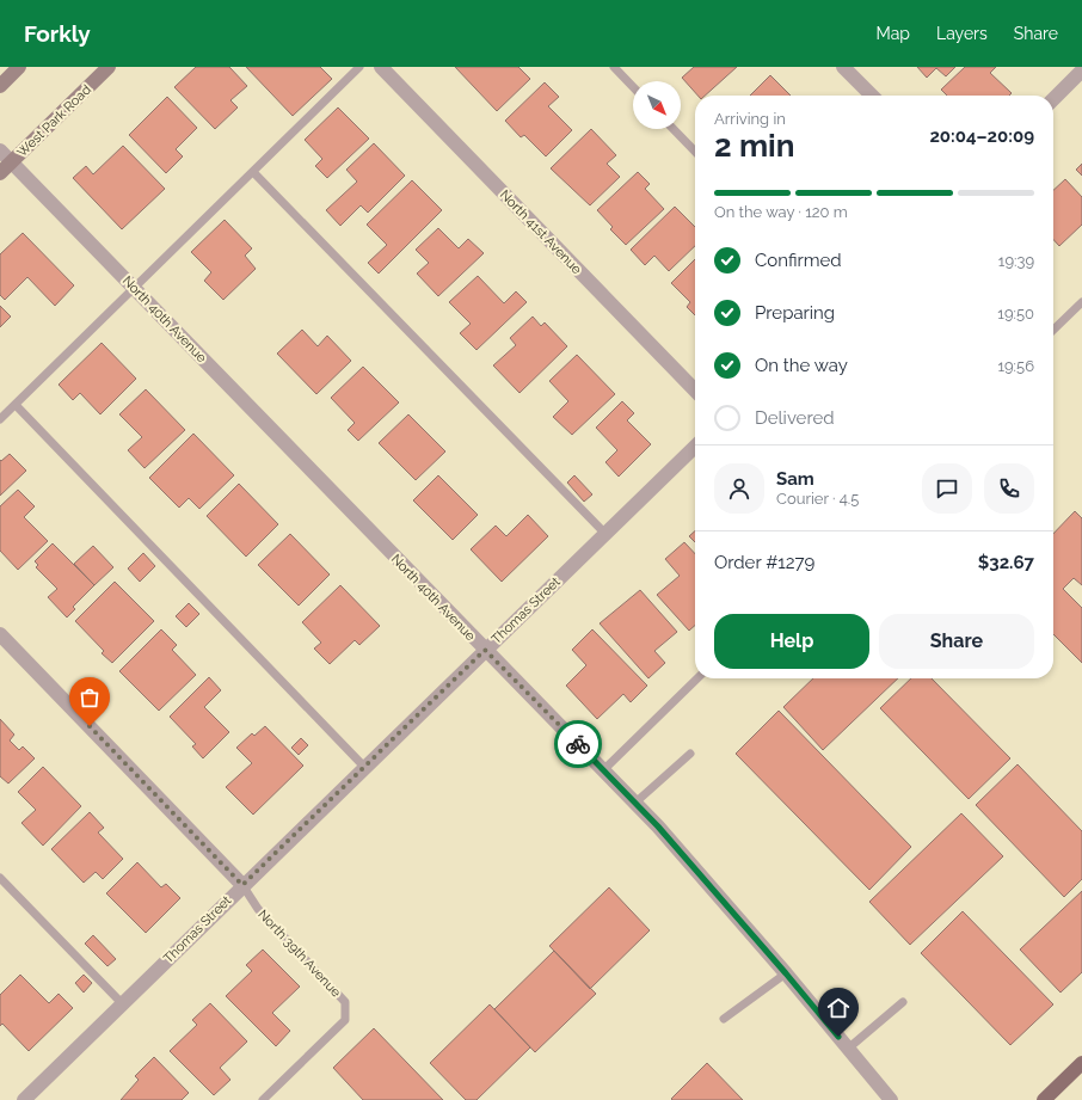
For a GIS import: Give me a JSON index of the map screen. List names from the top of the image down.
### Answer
{
  "streets": {
    "street": [
      "West Park Road",
      "North 41st Avenue",
      "North 40th Avenue",
      "Thomas Street",
      "North 39th Avenue"
    ]
  },
  "crossings": [
    ["West Park Road", "North 40th Avenue"],
    ["North 40th Avenue", "Thomas Street"],
    ["Thomas Street", "North 39th Avenue"]
  ],
  "north": "bottom right",
  "page": {
    "header": "Forkly",
    "nav": ["Map", "Layers", "Share"],
    "heading": ["2 min", "Arriving in", "20:04–20:09"],
    "panel": [
      "Sam",
      "Courier · 4.5",
      "Order #1279",
      "$32.67"
    ],
    "bar": "On the way · 120 m",
    "list": [
      ["Confirmed", "19:39"],
      ["Preparing", "19:50"],
      ["On the way", "19:56"],
      "Delivered"
    ],
    "buttons": ["Help", "Share"]
  }
}
